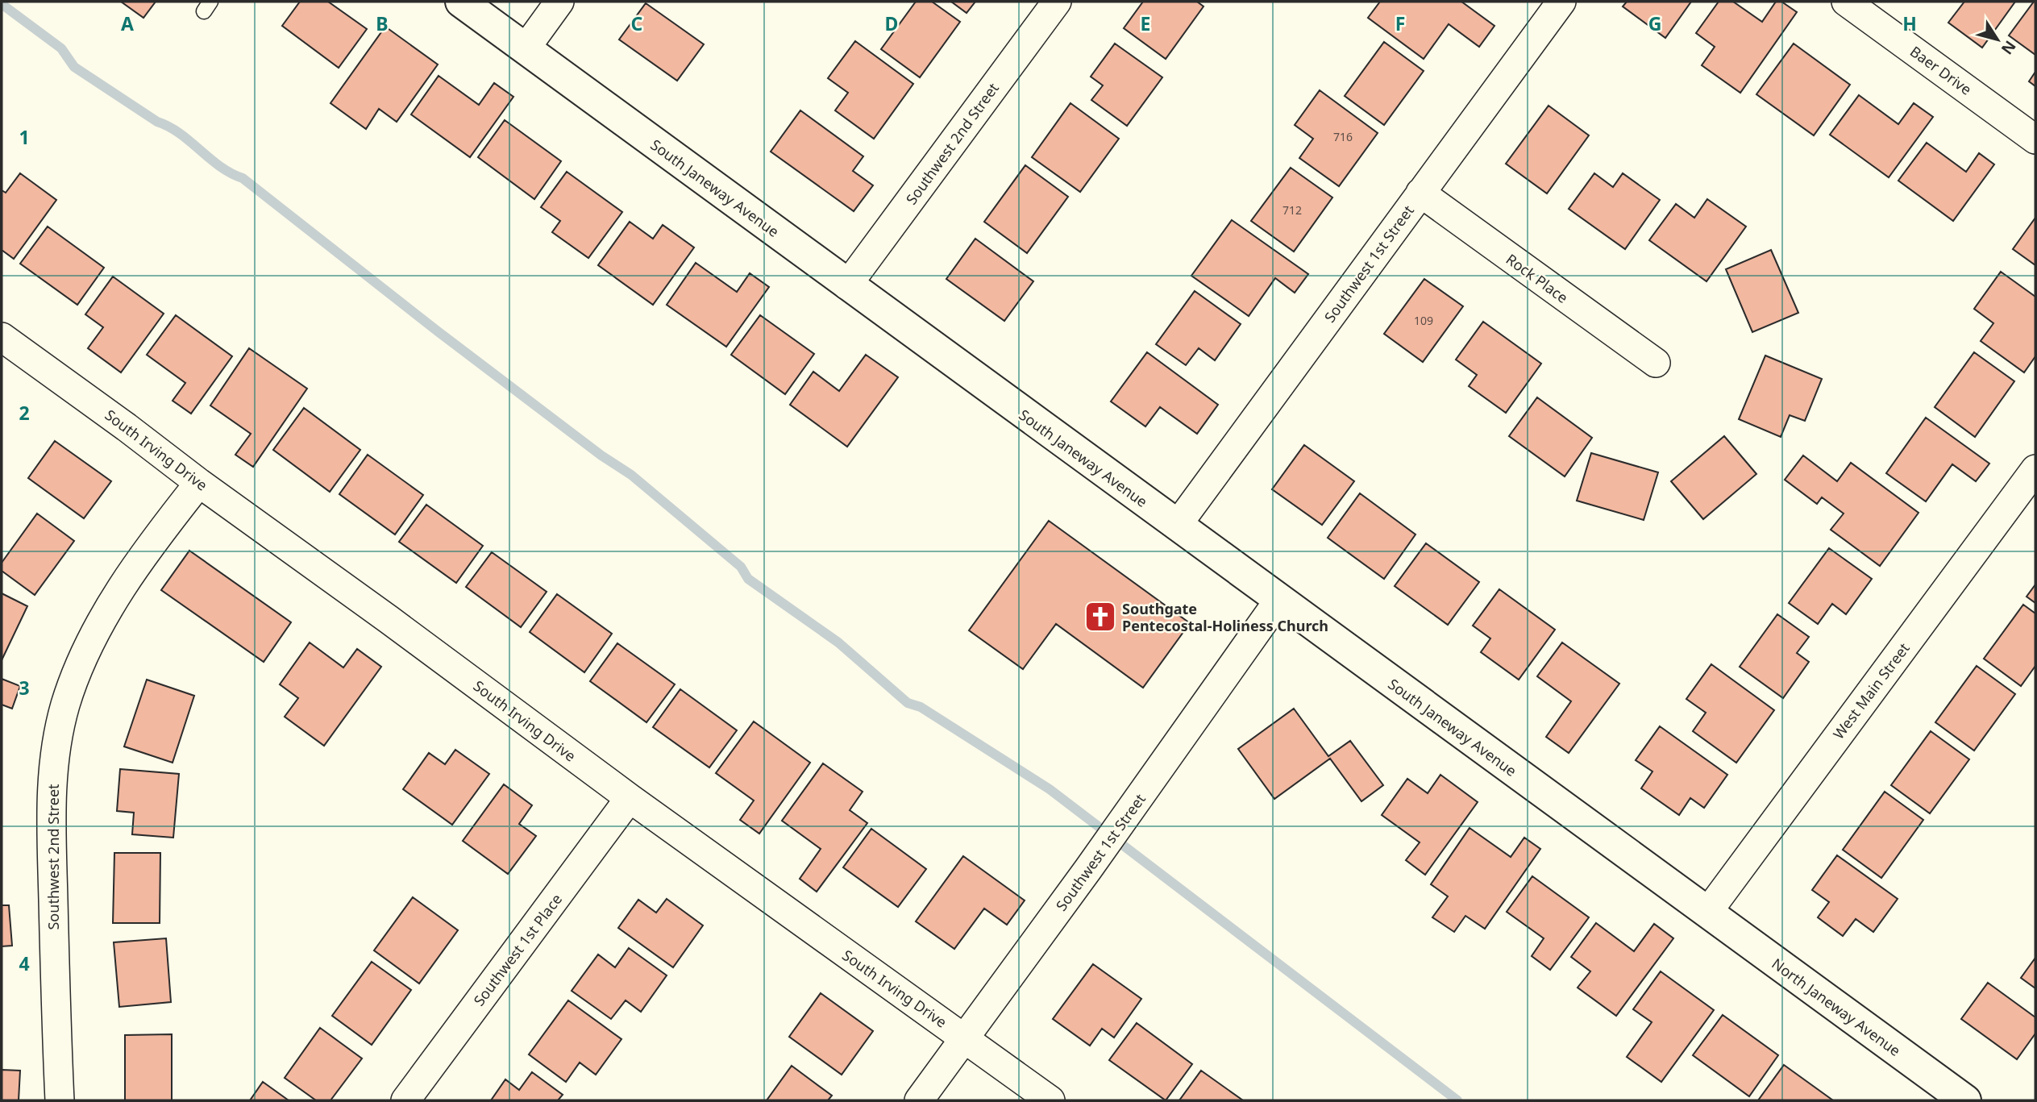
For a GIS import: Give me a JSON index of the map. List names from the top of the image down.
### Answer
{
  "streets": {
    "street": [
      "Baer Drive",
      "Southwest 2nd Street",
      "South Janeway Avenue",
      "Southwest 1st Street",
      "Rock Place",
      "South Irving Drive",
      "West Main Street",
      "Southwest 1st Place",
      "North Janeway Avenue"
    ]
  },
  "crossings": [
    ["Southwest 2nd Street", "South Janeway Avenue"],
    ["Southwest 2nd Street", "South Irving Drive"],
    ["South Janeway Avenue", "Southwest 1st Street"],
    ["South Janeway Avenue", "West Main Street"],
    ["South Janeway Avenue", "North Janeway Avenue"],
    ["Southwest 1st Street", "Rock Place"],
    ["Southwest 1st Street", "South Irving Drive"],
    ["South Irving Drive", "Southwest 1st Place"],
    ["West Main Street", "North Janeway Avenue"]
  ],
  "places": {
    "church": ["Southgate Pentecostal-Holiness Church"]
  },
  "house_numbers": ["716", "712", "109"],
  "north": "bottom right",
  "grid": {
    "columns": [
      "A",
      "B",
      "C",
      "D",
      "E",
      "F",
      "G",
      "H"
    ],
    "rows": [
      "1",
      "2",
      "3",
      "4"
    ]
  }
}
